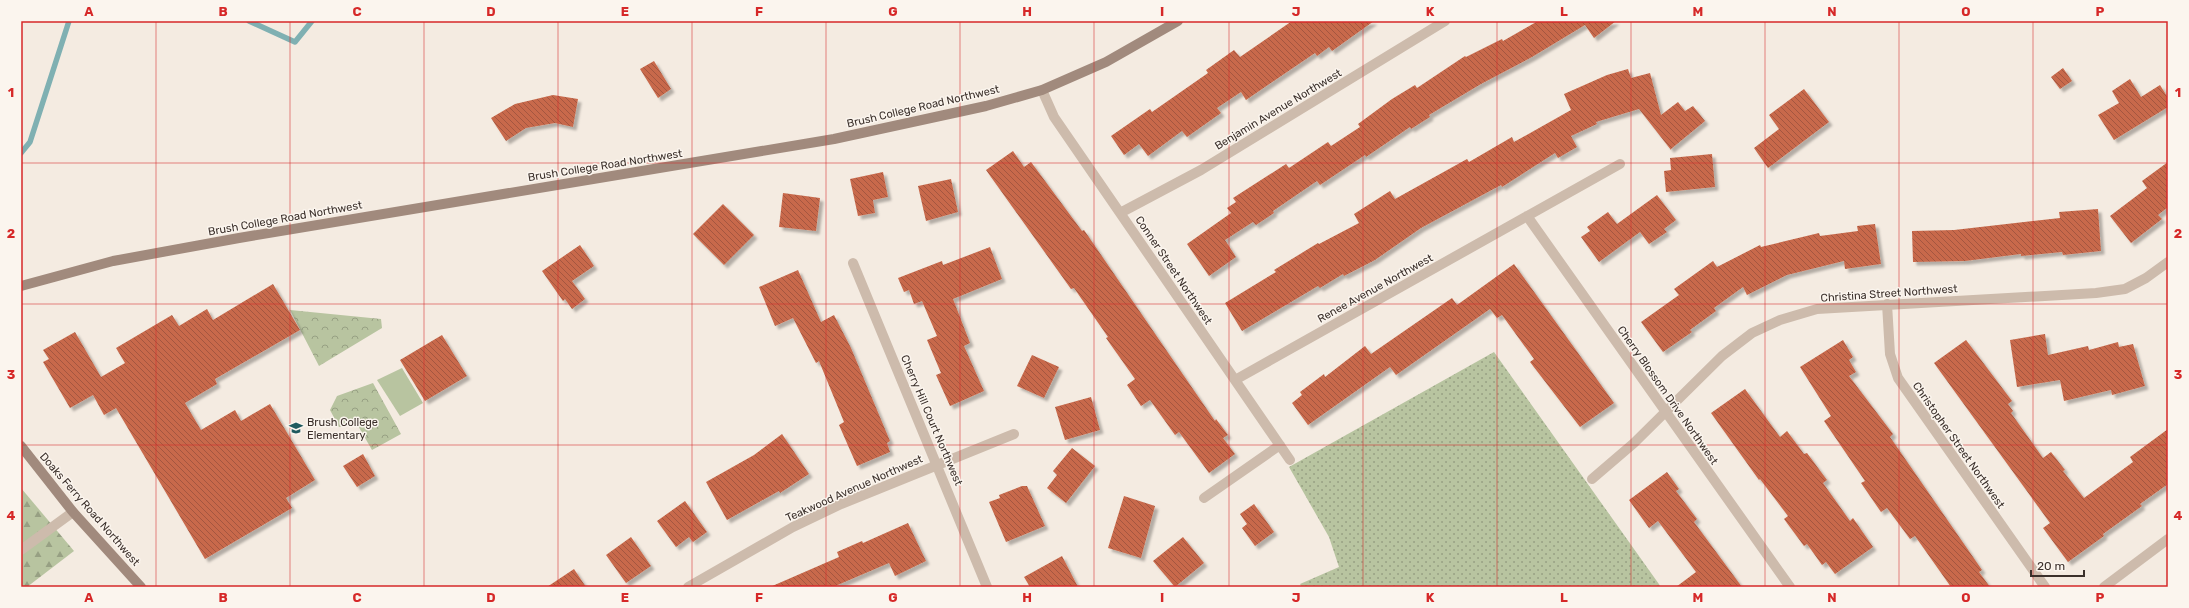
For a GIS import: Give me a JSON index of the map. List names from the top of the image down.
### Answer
{
  "streets": {
    "street": [
      "Brush College Road Northwest",
      "Benjamin Avenue Northwest",
      "Conner Street Northwest",
      "Renee Avenue Northwest",
      "Christina Street Northwest",
      "Cherry Blossom Drive Northwest",
      "Cherry Hill Court Northwest",
      "Christopher Street Northwest",
      "Teakwood Avenue Northwest",
      "Doaks Ferry Road Northwest"
    ]
  },
  "crossings": [
    ["Brush College Road Northwest", "Conner Street Northwest"],
    ["Benjamin Avenue Northwest", "Conner Street Northwest"],
    ["Conner Street Northwest", "Renee Avenue Northwest"],
    ["Renee Avenue Northwest", "Cherry Blossom Drive Northwest"],
    ["Christina Street Northwest", "Cherry Blossom Drive Northwest"],
    ["Christina Street Northwest", "Christopher Street Northwest"],
    ["Cherry Hill Court Northwest", "Teakwood Avenue Northwest"]
  ],
  "places": {
    "school or university": ["Brush College Elementary"]
  },
  "scale_bar": "20 m",
  "grid": {
    "columns": [
      "A",
      "B",
      "C",
      "D",
      "E",
      "F",
      "G",
      "H",
      "I",
      "J",
      "K",
      "L",
      "M",
      "N",
      "O",
      "P"
    ],
    "rows": [
      "1",
      "2",
      "3",
      "4"
    ]
  }
}
